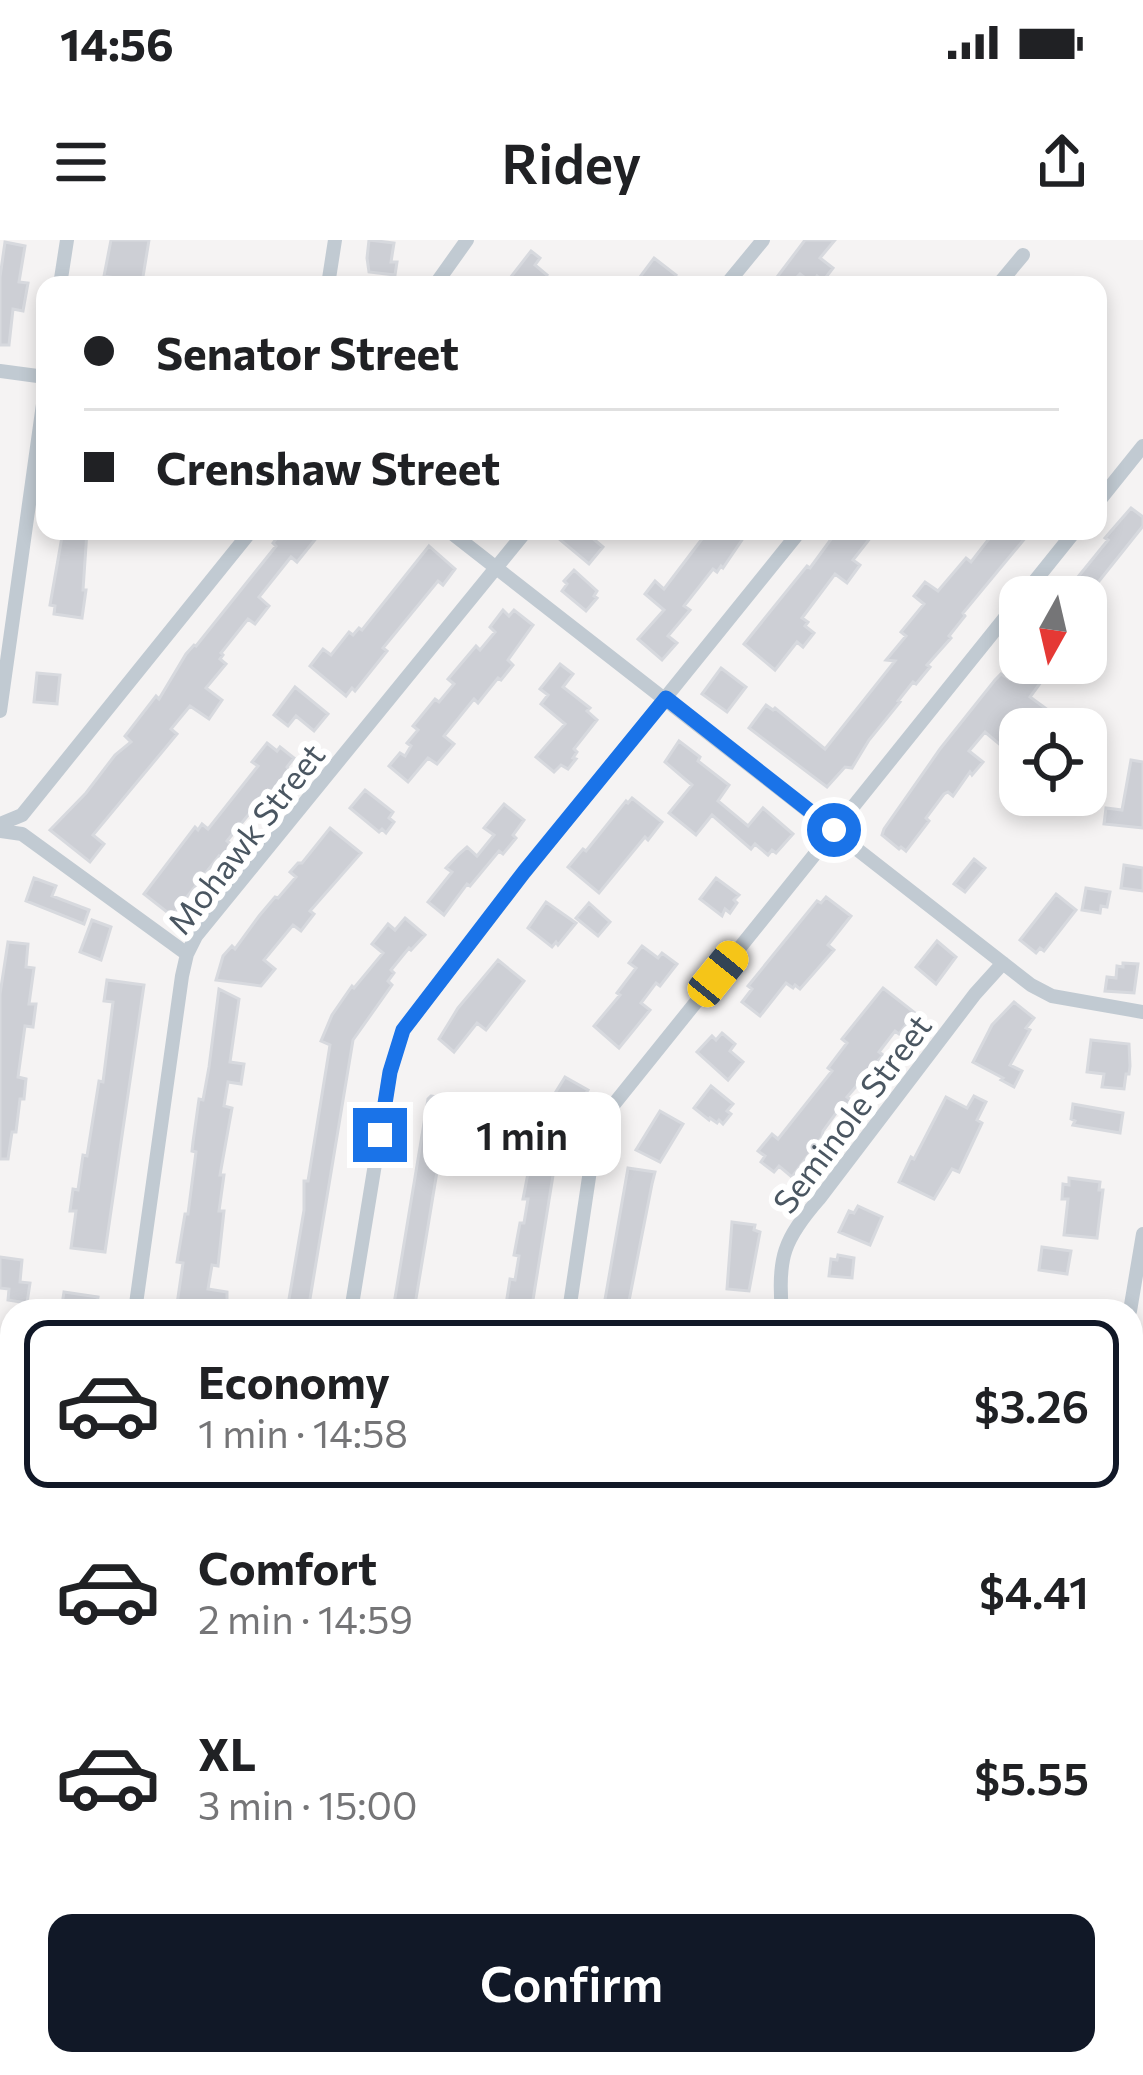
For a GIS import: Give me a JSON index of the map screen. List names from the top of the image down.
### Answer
{
  "streets": {
    "street": ["Mohawk Street", "Seminole Street"]
  },
  "north": "bottom",
  "page": {
    "status": "14:56",
    "header": "Ridey",
    "banner": ["Senator Street", "Crenshaw Street"],
    "bubble": "1 min",
    "list": [
      {
        "name": "Economy",
        "note": "1 min · 14:58",
        "value": "$3.26"
      },
      {
        "name": "Comfort",
        "note": "2 min · 14:59",
        "value": "$4.41"
      },
      {
        "name": "XL",
        "note": "3 min · 15:00",
        "value": "$5.55"
      }
    ],
    "buttons": "Confirm"
  }
}
